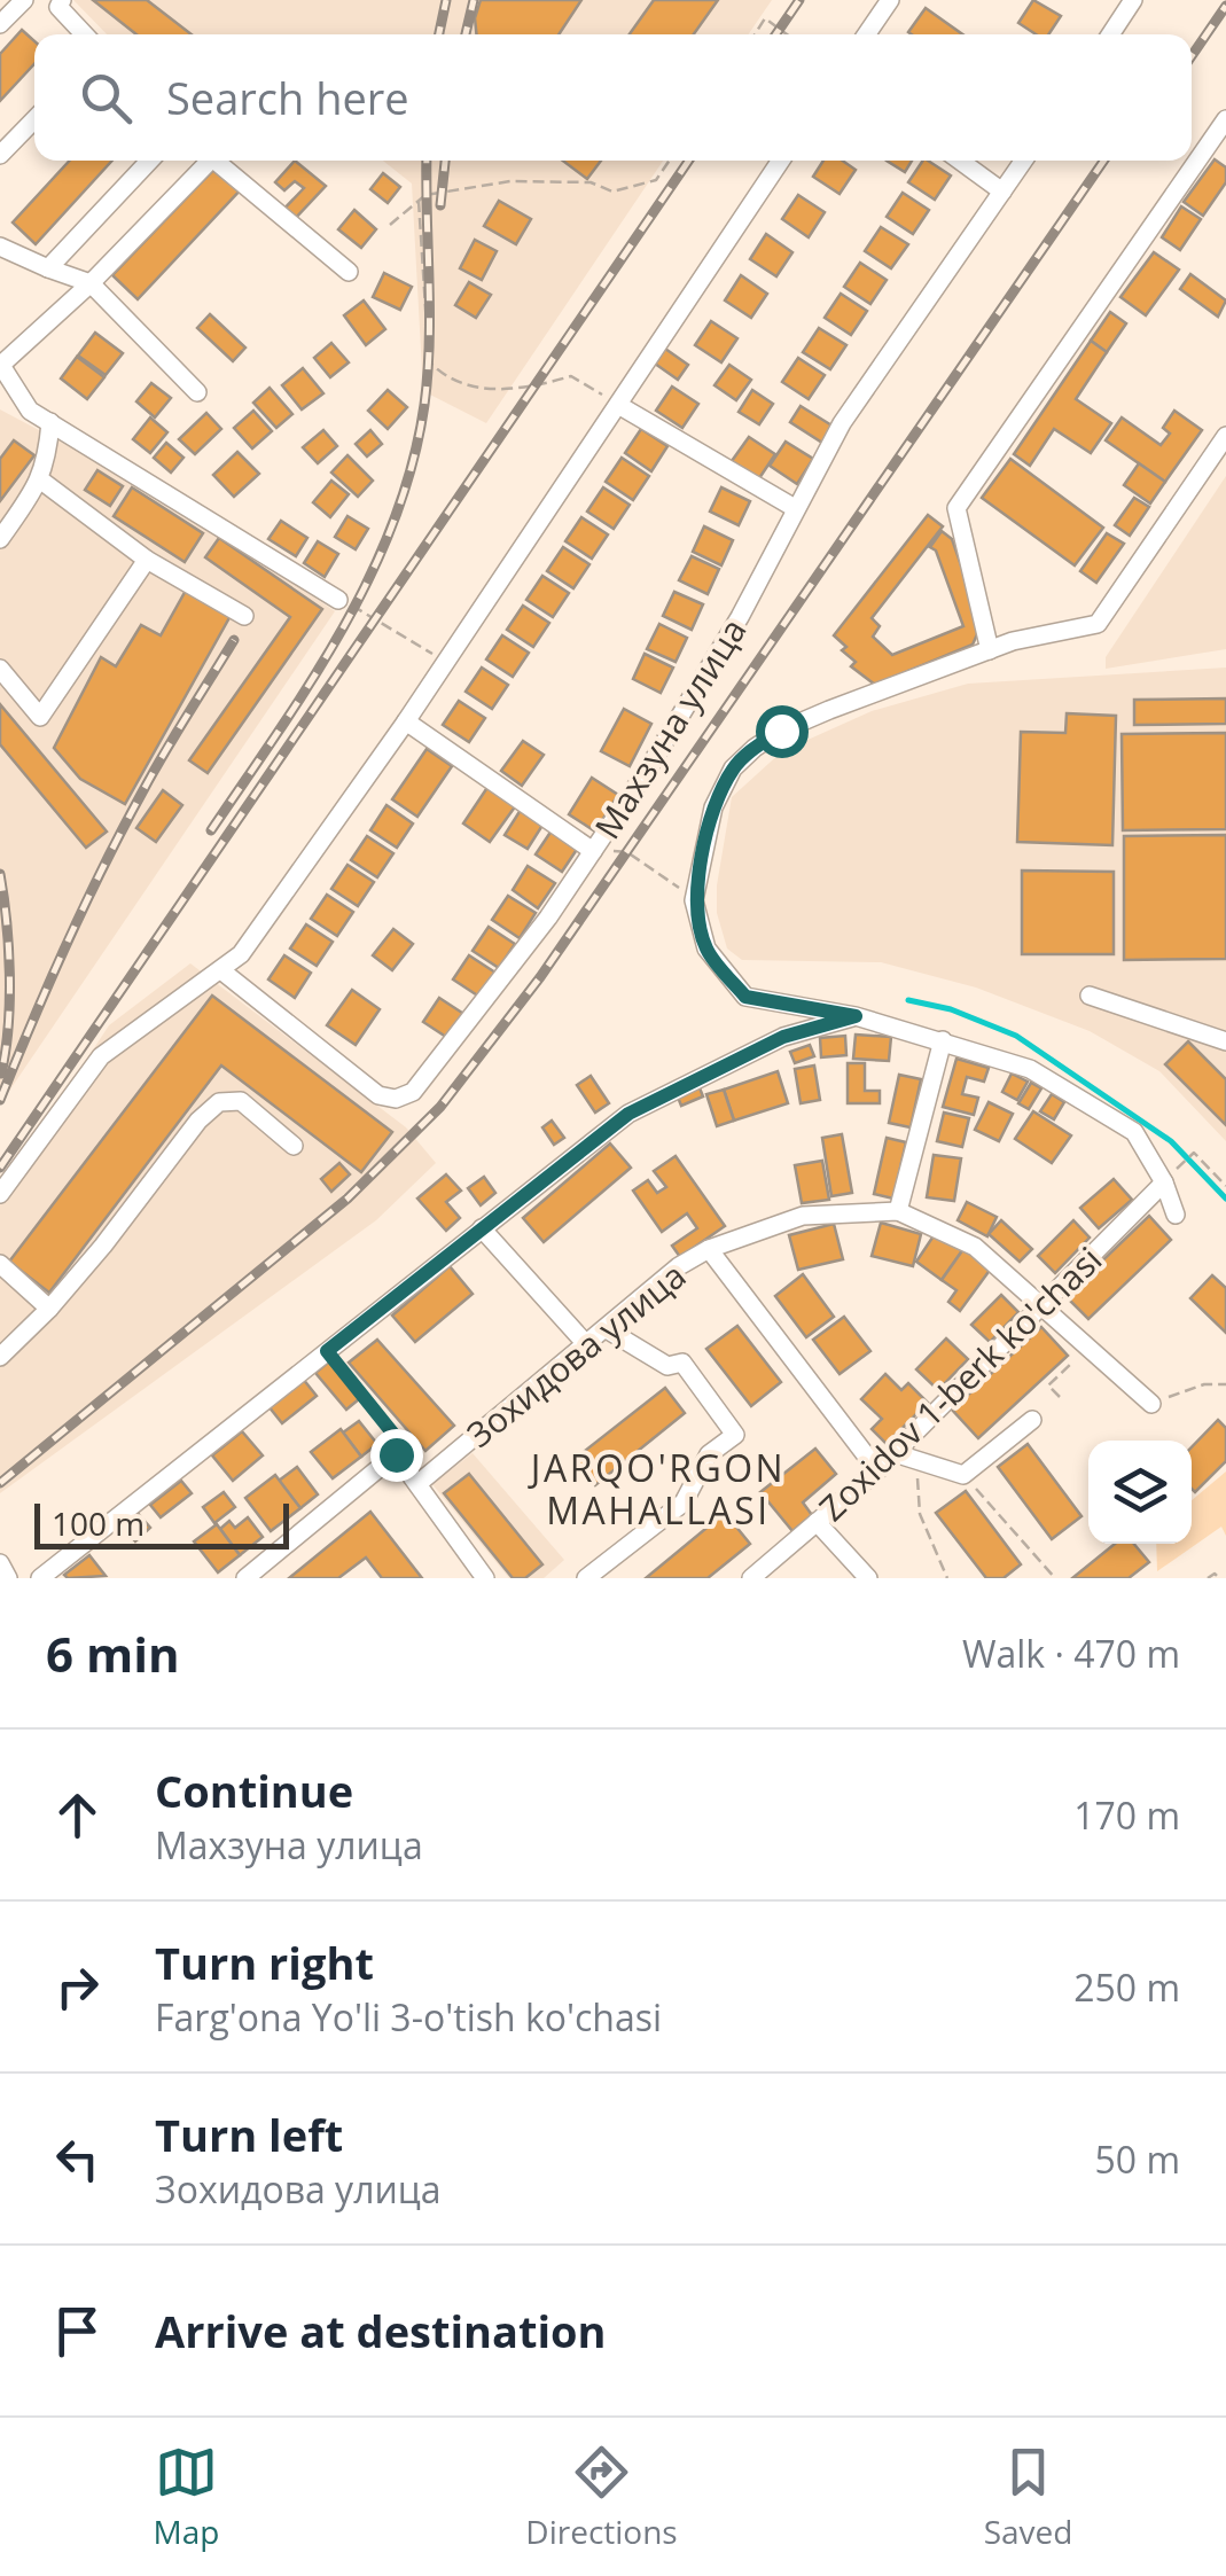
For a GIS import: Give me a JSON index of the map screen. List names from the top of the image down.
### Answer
{
  "streets": {
    "street": ["Махзуна улица", "Зохидова улица", "Zoxidov 1-berk ko'chasi"]
  },
  "crossings": [
    ["Зохидова улица", "Zoxidov 1-berk ko'chasi"]
  ],
  "districts": ["JARQO'RGON MAHALLASI"],
  "scale_bar": "100 m",
  "page": {
    "search": "Search here",
    "scale": "100 m",
    "heading": ["6 min", "Walk · 470 m"],
    "list": [
      ["Continue", "Махзуна улица", "170 m"],
      ["Turn right", "Farg'ona Yo'li 3-o'tish ko'chasi", "250 m"],
      ["Turn left", "Зохидова улица", "50 m"],
      "Arrive at destination"
    ],
    "nav": ["Map", "Directions", "Saved"]
  }
}
